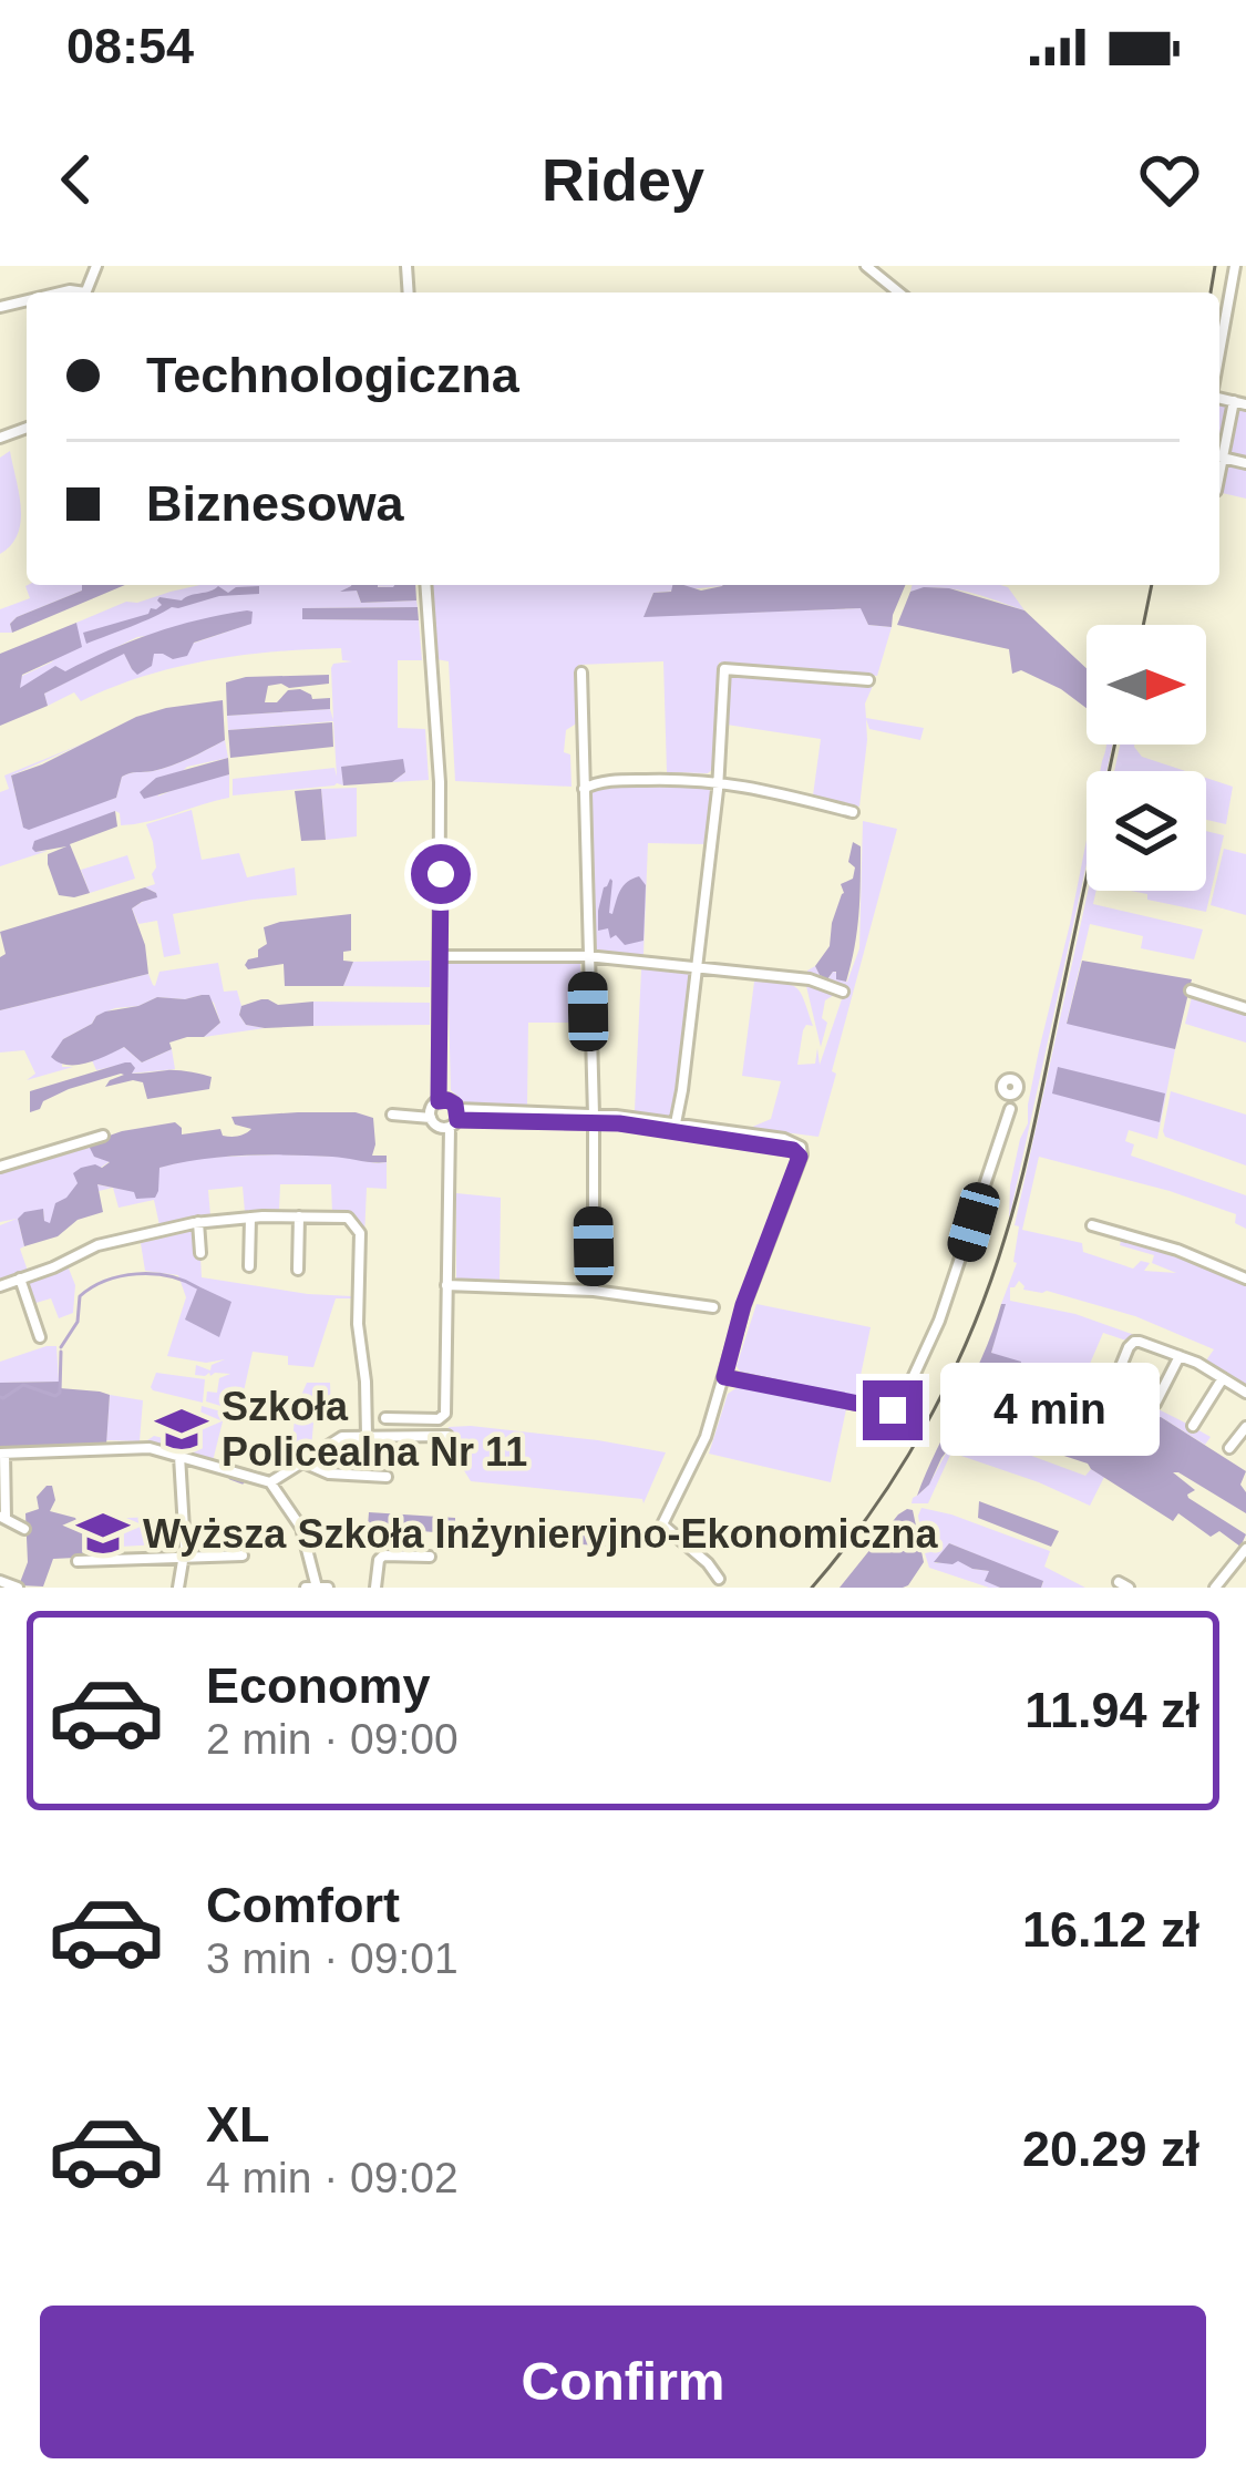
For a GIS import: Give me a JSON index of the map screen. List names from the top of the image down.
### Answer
{
  "places": {
    "school or university": ["Szkoła Policealna Nr 11", "Wyższa Szkoła Inżynieryjno-Ekonomiczna"]
  },
  "north": "right",
  "page": {
    "status": "08:54",
    "header": "Ridey",
    "banner": ["Technologiczna", "Biznesowa"],
    "bubble": "4 min",
    "list": [
      {
        "name": "Economy",
        "note": "2 min · 09:00",
        "value": "11.94 zł"
      },
      {
        "name": "Comfort",
        "note": "3 min · 09:01",
        "value": "16.12 zł"
      },
      {
        "name": "XL",
        "note": "4 min · 09:02",
        "value": "20.29 zł"
      }
    ],
    "buttons": "Confirm"
  }
}
